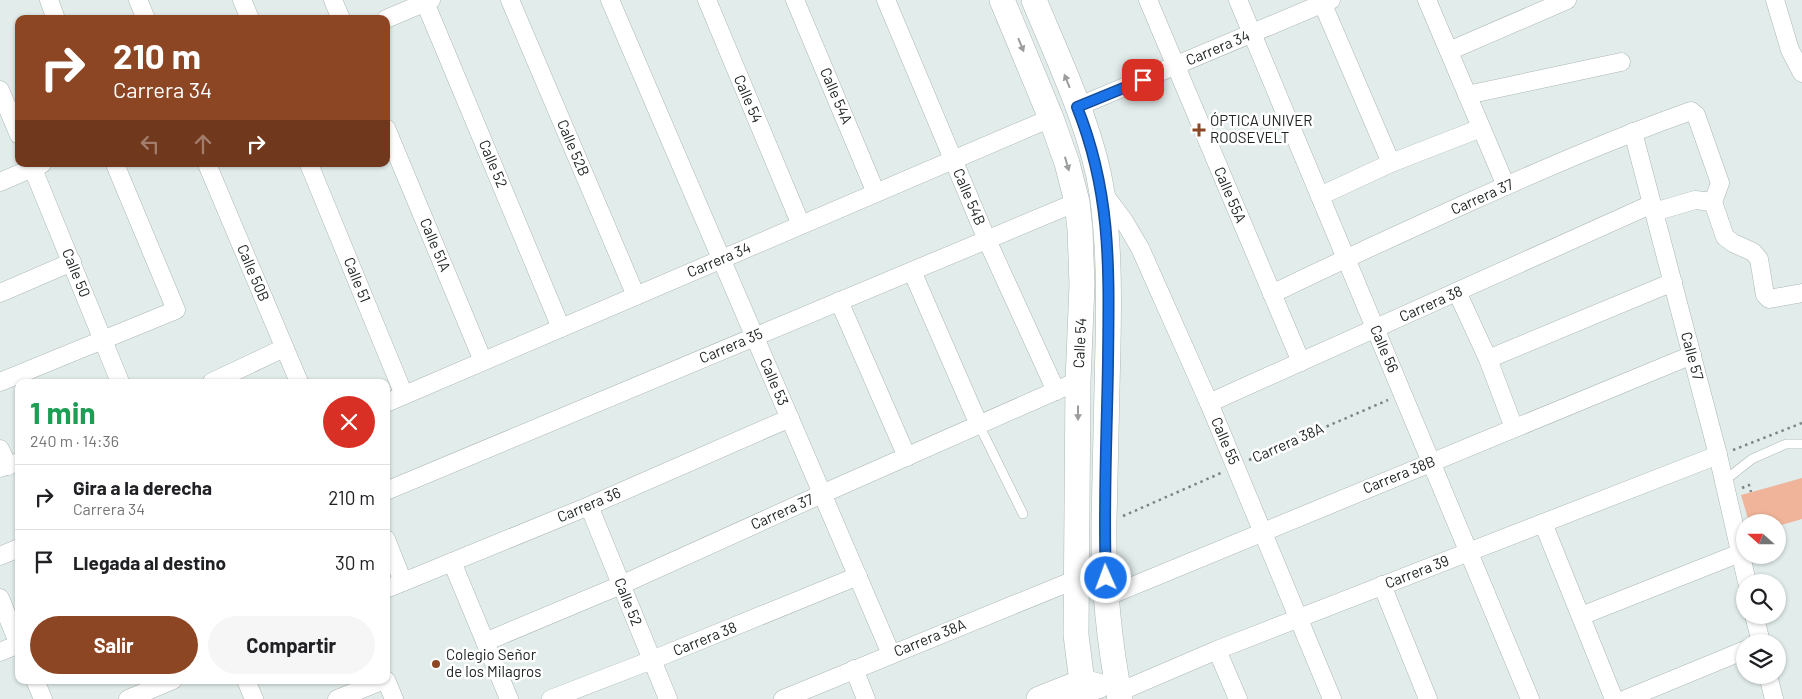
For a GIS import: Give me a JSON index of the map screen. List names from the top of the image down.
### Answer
{
  "streets": {
    "main road": ["Calle 54"],
    "street": [
      "Carrera 34",
      "Calle 54A",
      "Calle 52B",
      "Calle 52",
      "Calle 55A",
      "Calle 54B",
      "Carrera 37",
      "Calle 51A",
      "Calle 50",
      "Calle 50B",
      "Calle 51",
      "Carrera 38",
      "Carrera 35",
      "Calle 56",
      "Calle 57",
      "Calle 53",
      "Calle 55",
      "Carrera 38A",
      "Carrera 38B",
      "Carrera 36",
      "Carrera 39"
    ]
  },
  "crossings": [
    ["Carrera 34", "Calle 54A"],
    ["Carrera 34", "Calle 54"],
    ["Carrera 34", "Calle 52B"],
    ["Carrera 34", "Calle 52"],
    ["Carrera 34", "Calle 55A"],
    ["Carrera 34", "Calle 54B"],
    ["Carrera 34", "Calle 51A"],
    ["Carrera 34", "Calle 51"],
    ["Carrera 34", "Calle 56"],
    ["Carrera 34", "Calle 53"],
    ["Calle 54", "Calle 54B"],
    ["Calle 54", "Carrera 37"],
    ["Calle 54", "Carrera 35"],
    ["Calle 54", "Calle 55"],
    ["Calle 54", "Carrera 38A"],
    ["Calle 54", "Carrera 38B"],
    ["Calle 54", "Carrera 39"],
    ["Calle 52", "Carrera 37"],
    ["Calle 52", "Carrera 38"],
    ["Calle 52", "Carrera 36"],
    ["Calle 55A", "Carrera 37"],
    ["Calle 55A", "Carrera 38"],
    ["Calle 54B", "Carrera 37"],
    ["Calle 54B", "Carrera 35"],
    ["Carrera 37", "Carrera 38"],
    ["Carrera 37", "Calle 56"],
    ["Carrera 37", "Calle 57"],
    ["Carrera 37", "Calle 53"],
    ["Carrera 38", "Calle 56"],
    ["Carrera 38", "Calle 57"],
    ["Carrera 38", "Calle 53"],
    ["Carrera 38", "Calle 55"],
    ["Carrera 35", "Calle 53"],
    ["Calle 56", "Carrera 38A"],
    ["Calle 56", "Carrera 38B"],
    ["Calle 56", "Carrera 39"],
    ["Calle 57", "Carrera 38B"],
    ["Calle 57", "Carrera 39"],
    ["Calle 53", "Carrera 38A"],
    ["Calle 53", "Carrera 36"],
    ["Calle 55", "Carrera 38A"],
    ["Calle 55", "Carrera 38B"],
    ["Calle 55", "Carrera 39"]
  ],
  "places": {
    "health": ["ÓPTICA UNIVER ROOSEVELT"],
    "other": ["Colegio Señor de los Milagros"]
  },
  "north": "left",
  "page": {
    "turn": ["210 m", "Carrera 34"],
    "heading": ["1 min", "240 m · 14:36"],
    "list": [
      {
        "name": "Gira a la derecha",
        "note": "Carrera 34",
        "value": "210 m"
      },
      {
        "name": "Llegada al destino",
        "value": "30 m"
      }
    ],
    "buttons": ["Salir", "Compartir"]
  }
}
